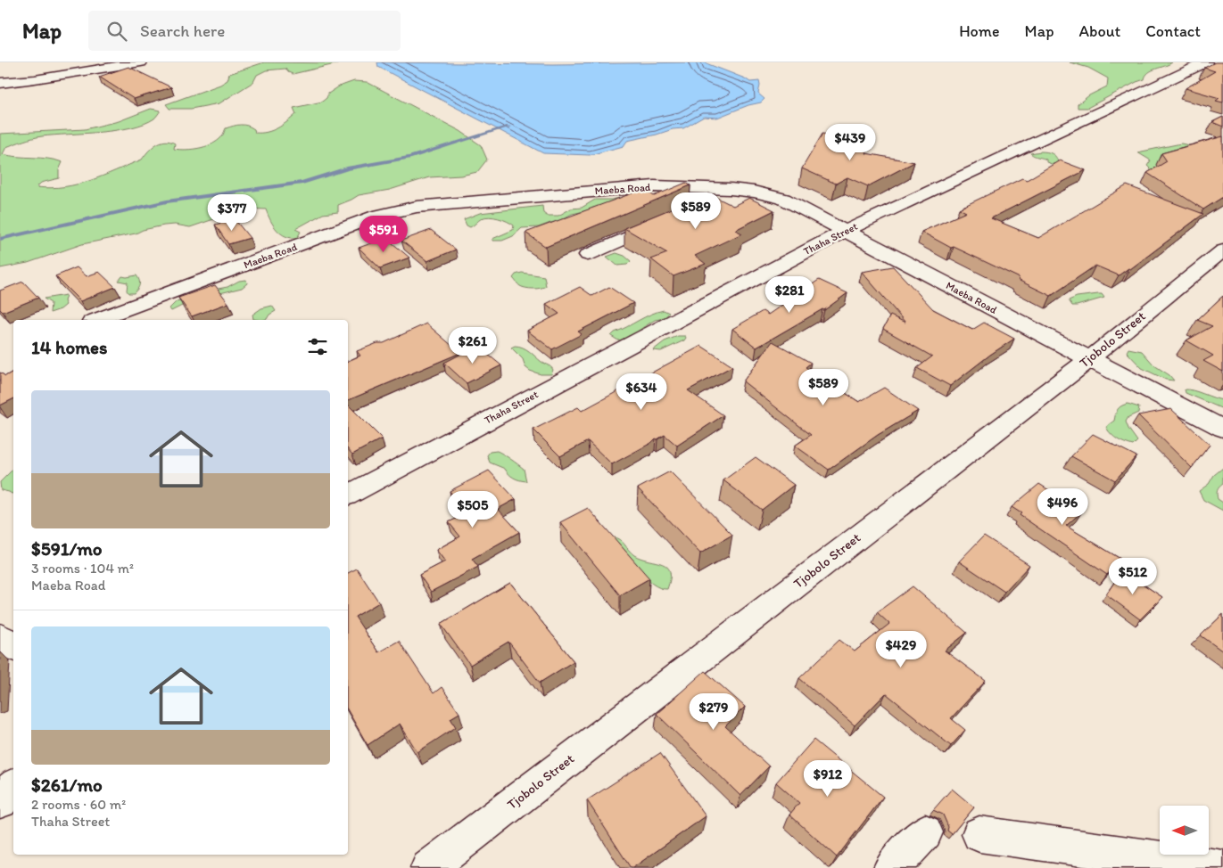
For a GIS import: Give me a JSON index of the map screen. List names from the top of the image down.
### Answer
{
  "streets": {
    "street": ["Maeba Road", "Thaha Street", "Tjobolo Street"]
  },
  "crossings": [
    ["Maeba Road", "Thaha Street"],
    ["Maeba Road", "Tjobolo Street"]
  ],
  "north": "left",
  "page": {
    "header": "Map",
    "search": "Search here",
    "nav": [
      "Home",
      "Map",
      "About",
      "Contact"
    ],
    "price": [
      "$439",
      "$589",
      "$377",
      "$591",
      "$281",
      "$261",
      "$589",
      "$634",
      "$496",
      "$505",
      "$512",
      "$429",
      "$279",
      "$912"
    ],
    "heading": "14 homes",
    "list": [
      {
        "name": "$591/mo",
        "note": "3 rooms · 104 m² · Maeba Road"
      },
      {
        "name": "$261/mo",
        "note": "2 rooms · 60 m² · Thaha Street"
      }
    ]
  }
}
